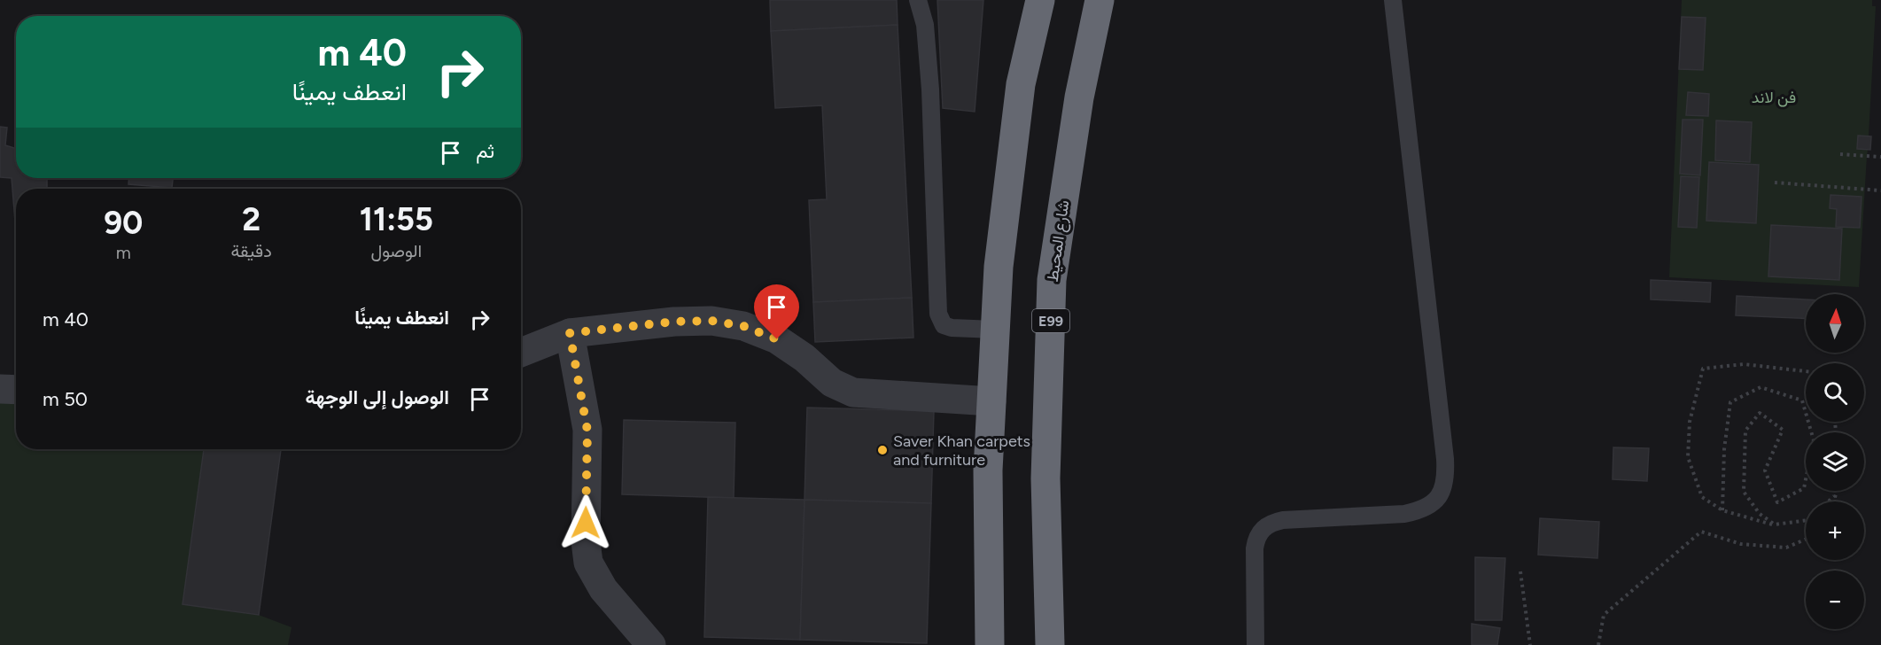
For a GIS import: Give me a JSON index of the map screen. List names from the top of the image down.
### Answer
{
  "streets": {
    "highway": ["شارع المحيط", "E99"]
  },
  "parks": ["فن لاند"],
  "places": ["Saver Khan carpets and furniture"],
  "north": "top",
  "page": {
    "turn": ["40 m", "انعطف يمينًا"],
    "then": "ثم",
    "eta": [
      "11:55",
      "الوصول",
      "2",
      "دقيقة",
      "90",
      "m"
    ],
    "list": [
      {
        "name": "انعطف يمينًا",
        "value": "40 m"
      },
      {
        "name": "الوصول إلى الوجهة",
        "value": "50 m"
      }
    ],
    "map_buttons": ["+", "−"]
  }
}
